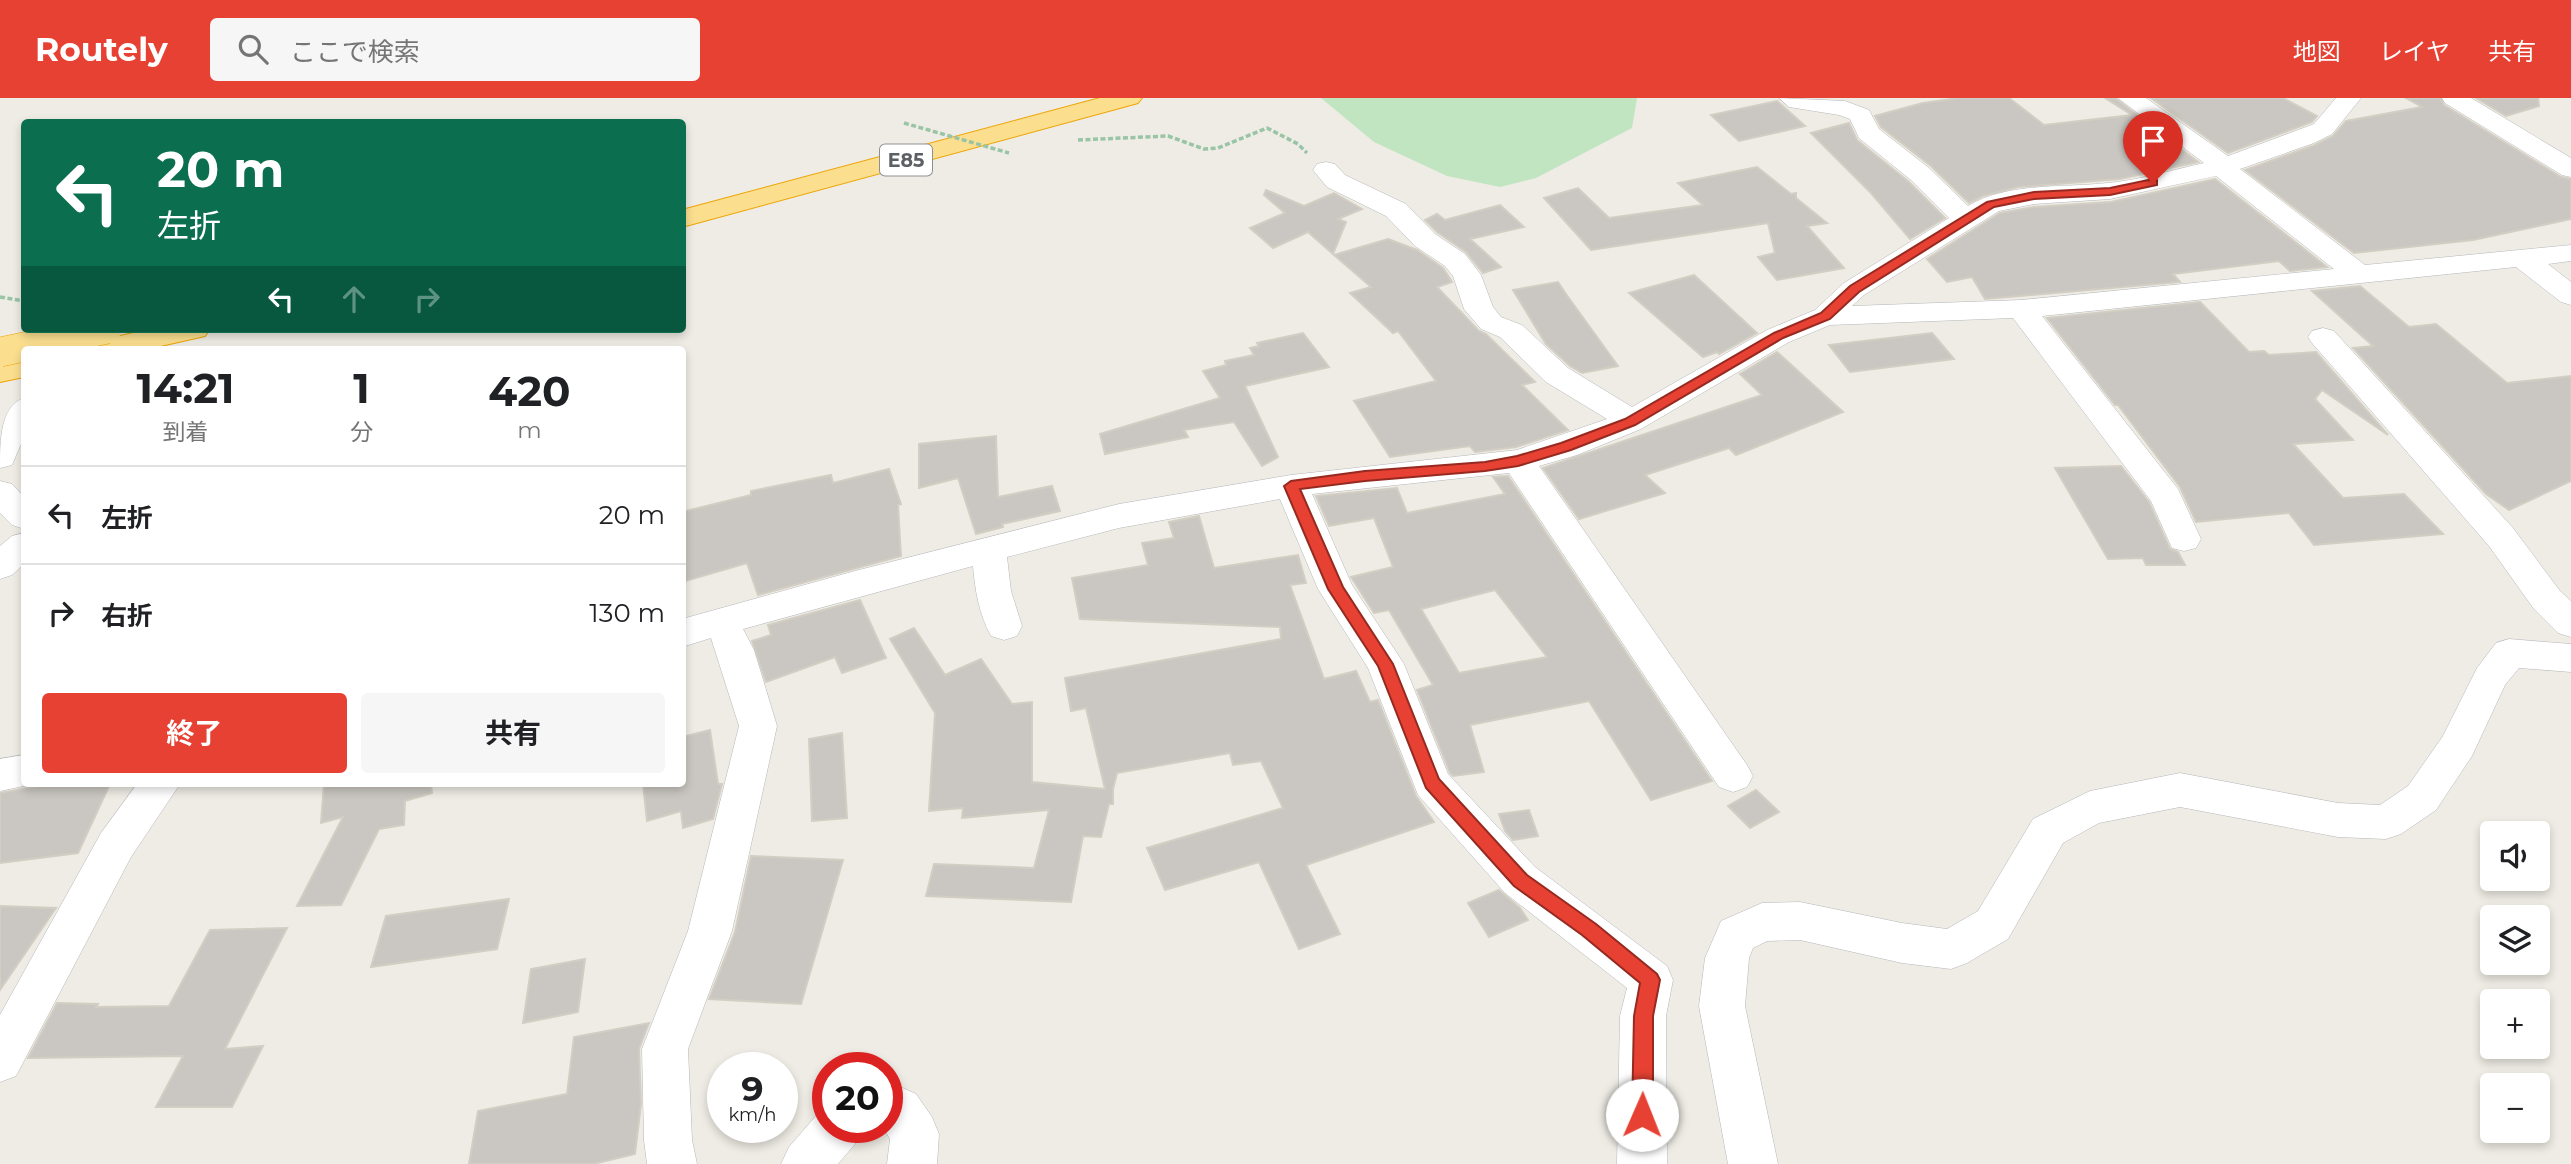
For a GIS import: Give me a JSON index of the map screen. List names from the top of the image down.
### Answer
{
  "streets": {
    "highway": ["E85"]
  },
  "page": {
    "header": "Routely",
    "search": "ここで検索",
    "nav": ["地図", "レイヤ", "共有"],
    "turn": ["20 m", "左折"],
    "eta": [
      "14:21",
      "到着",
      "1",
      "分",
      "420",
      "m"
    ],
    "list": [
      {
        "name": "左折",
        "value": "20 m"
      },
      {
        "name": "右折",
        "value": "130 m"
      }
    ],
    "buttons": ["終了", "共有"],
    "map_buttons": ["+", "−"],
    "speed": "9 km/h",
    "limit": "20"
  }
}
